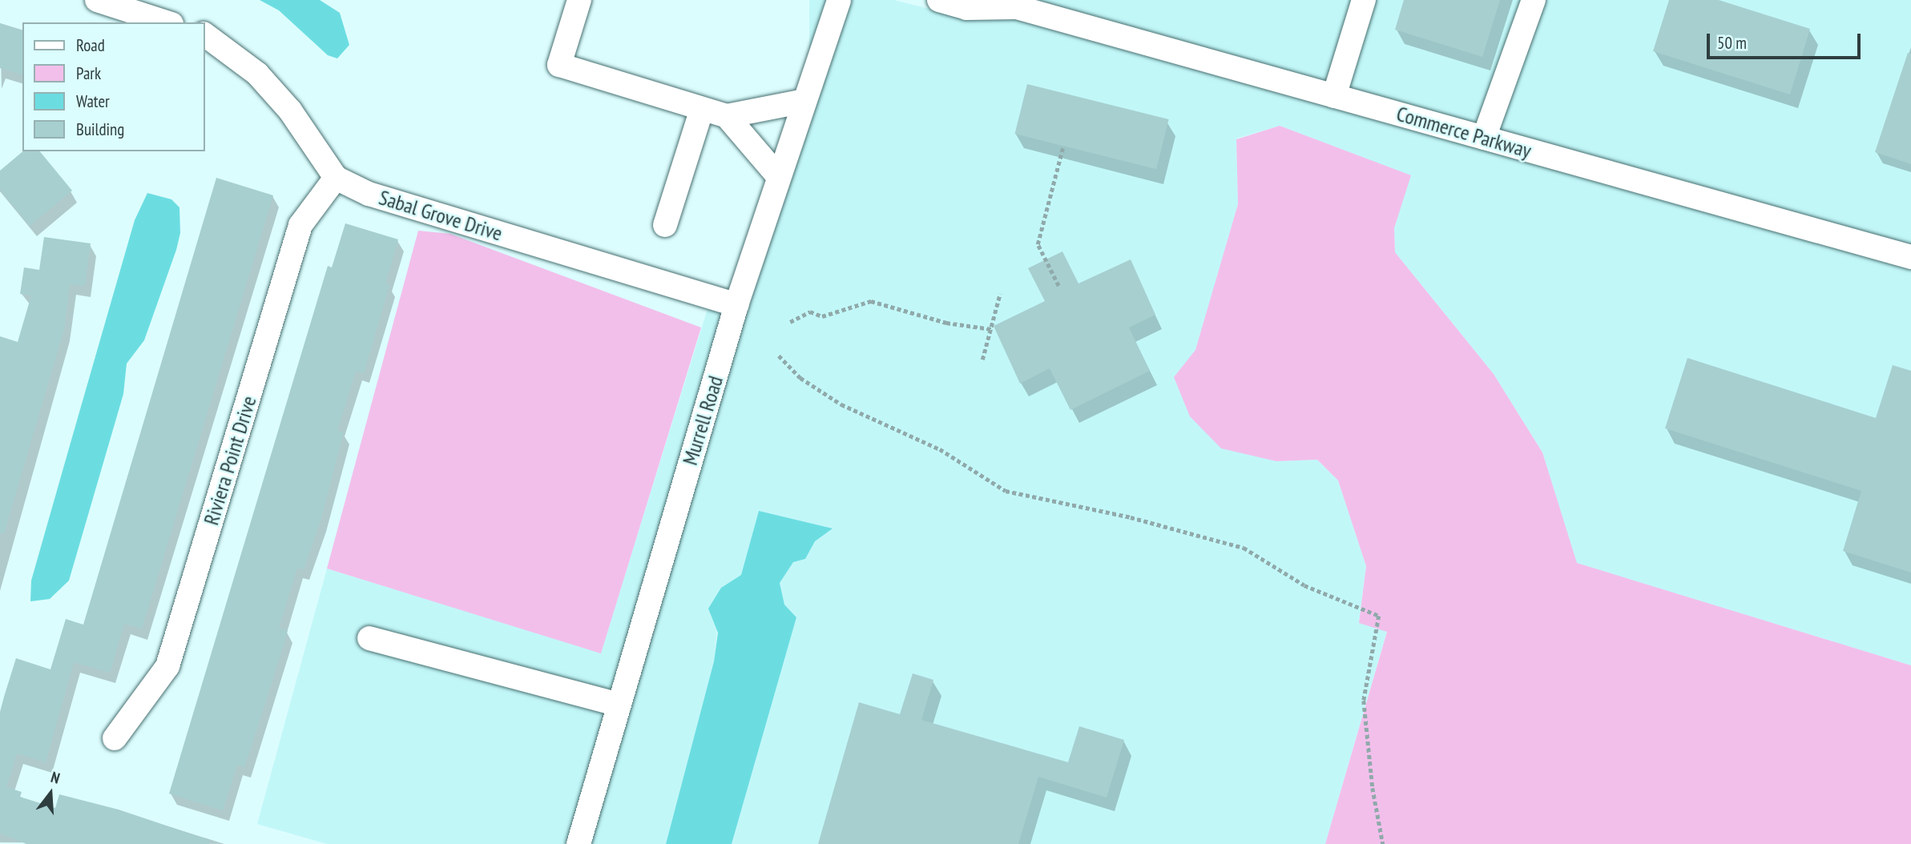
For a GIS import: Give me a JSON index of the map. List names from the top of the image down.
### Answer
{
  "streets": {
    "street": [
      "Commerce Parkway",
      "Sabal Grove Drive",
      "Murrell Road",
      "Riviera Point Drive"
    ]
  },
  "crossings": [
    ["Sabal Grove Drive", "Murrell Road"],
    ["Sabal Grove Drive", "Riviera Point Drive"]
  ],
  "legend": [
    "Road",
    "Park",
    "Water",
    "Building"
  ],
  "scale_bar": "50 m",
  "north": "top"
}
